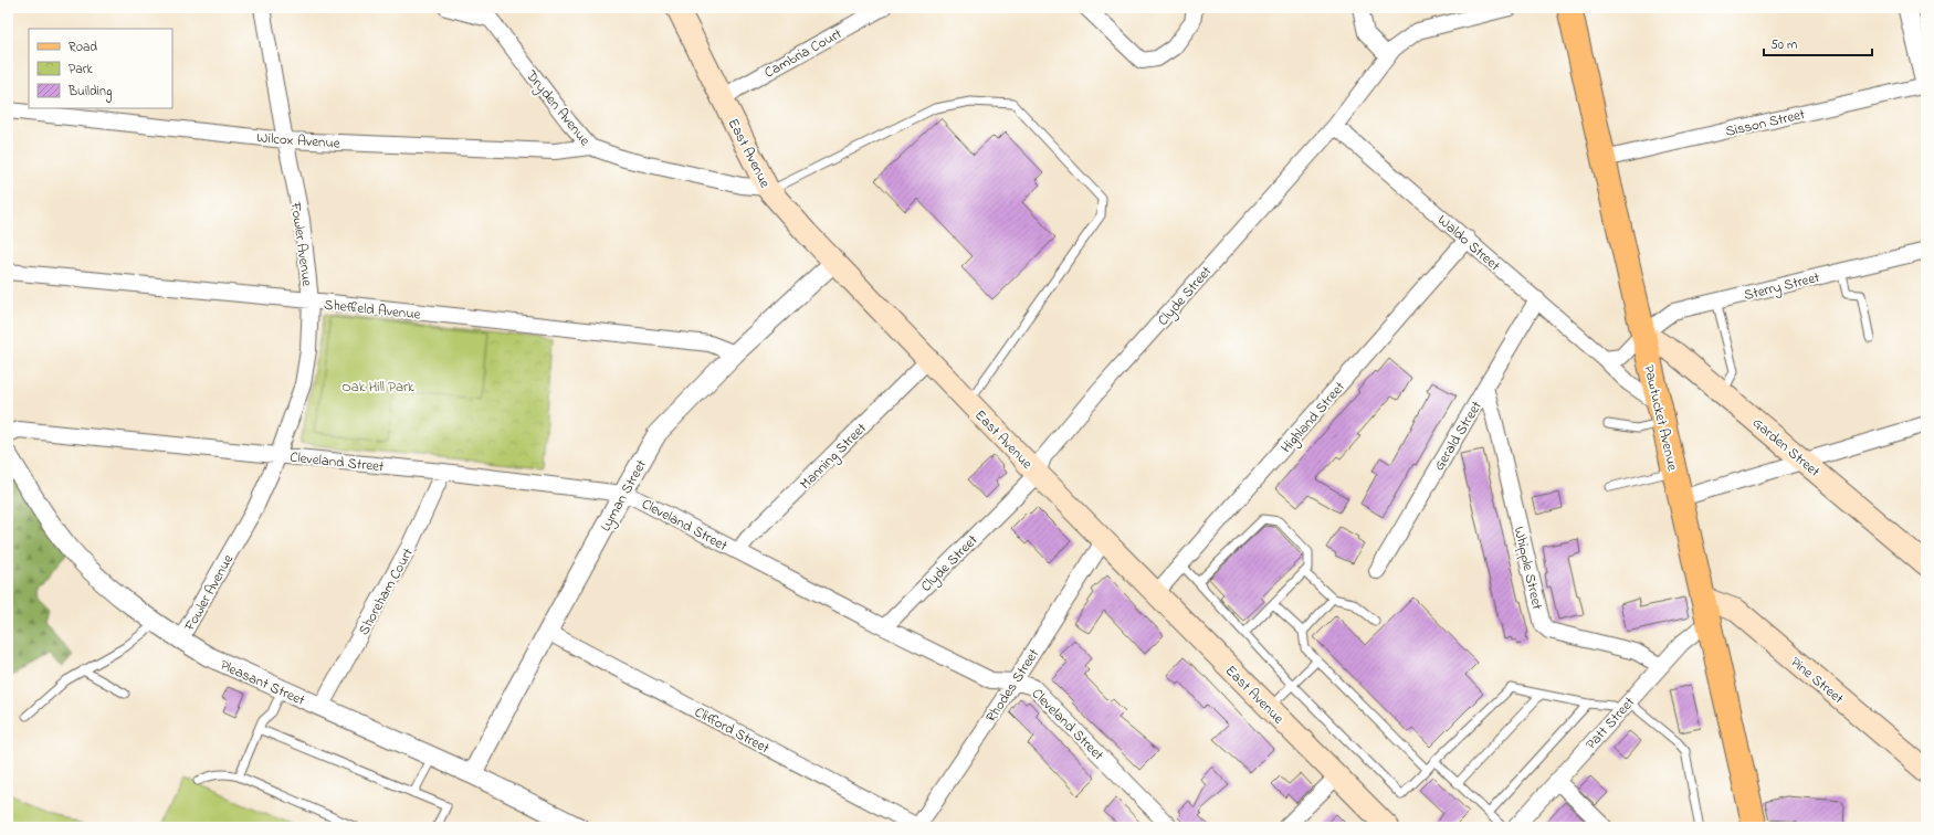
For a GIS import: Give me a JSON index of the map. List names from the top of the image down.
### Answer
{
  "streets": {
    "main road": [
      "East Avenue",
      "Pawtucket Avenue",
      "Garden Street",
      "Pine Street"
    ],
    "street": [
      "Cambria Court",
      "Dryden Avenue",
      "Sisson Street",
      "Wilcox Avenue",
      "Waldo Street",
      "Fowler Avenue",
      "Sterry Street",
      "Clyde Street",
      "Sheffield Avenue",
      "Highland Street",
      "Gerald Street",
      "Manning Street",
      "Cleveland Street",
      "Lyman Street",
      "Whipple Street",
      "Shoreham Court",
      "Pleasant Street",
      "Rhodes Street",
      "Patt Street",
      "Clifford Street"
    ]
  },
  "crossings": [
    ["Cambria Court", "East Avenue"],
    ["Dryden Avenue", "Wilcox Avenue"],
    ["Dryden Avenue", "East Avenue"],
    ["Sisson Street", "Pawtucket Avenue"],
    ["Wilcox Avenue", "Fowler Avenue"],
    ["East Avenue", "Clyde Street"],
    ["East Avenue", "Highland Street"],
    ["East Avenue", "Manning Street"],
    ["East Avenue", "Lyman Street"],
    ["East Avenue", "Rhodes Street"],
    ["Waldo Street", "Clyde Street"],
    ["Waldo Street", "Highland Street"],
    ["Waldo Street", "Pawtucket Avenue"],
    ["Waldo Street", "Gerald Street"],
    ["Fowler Avenue", "Sheffield Avenue"],
    ["Fowler Avenue", "Cleveland Street"],
    ["Fowler Avenue", "Pleasant Street"],
    ["Sterry Street", "Pawtucket Avenue"],
    ["Sterry Street", "Garden Street"],
    ["Clyde Street", "Cleveland Street"],
    ["Sheffield Avenue", "Lyman Street"],
    ["Pawtucket Avenue", "Garden Street"],
    ["Pawtucket Avenue", "Pine Street"],
    ["Pawtucket Avenue", "Patt Street"],
    ["Gerald Street", "Whipple Street"],
    ["Manning Street", "Cleveland Street"],
    ["Cleveland Street", "Lyman Street"],
    ["Cleveland Street", "Shoreham Court"],
    ["Cleveland Street", "Rhodes Street"],
    ["Lyman Street", "Pleasant Street"],
    ["Lyman Street", "Clifford Street"],
    ["Whipple Street", "Patt Street"],
    ["Shoreham Court", "Pleasant Street"],
    ["Rhodes Street", "Clifford Street"]
  ],
  "parks": ["Oak Hill Park"],
  "legend": ["Road", "Park", "Building"],
  "scale_bar": "50 m"
}
